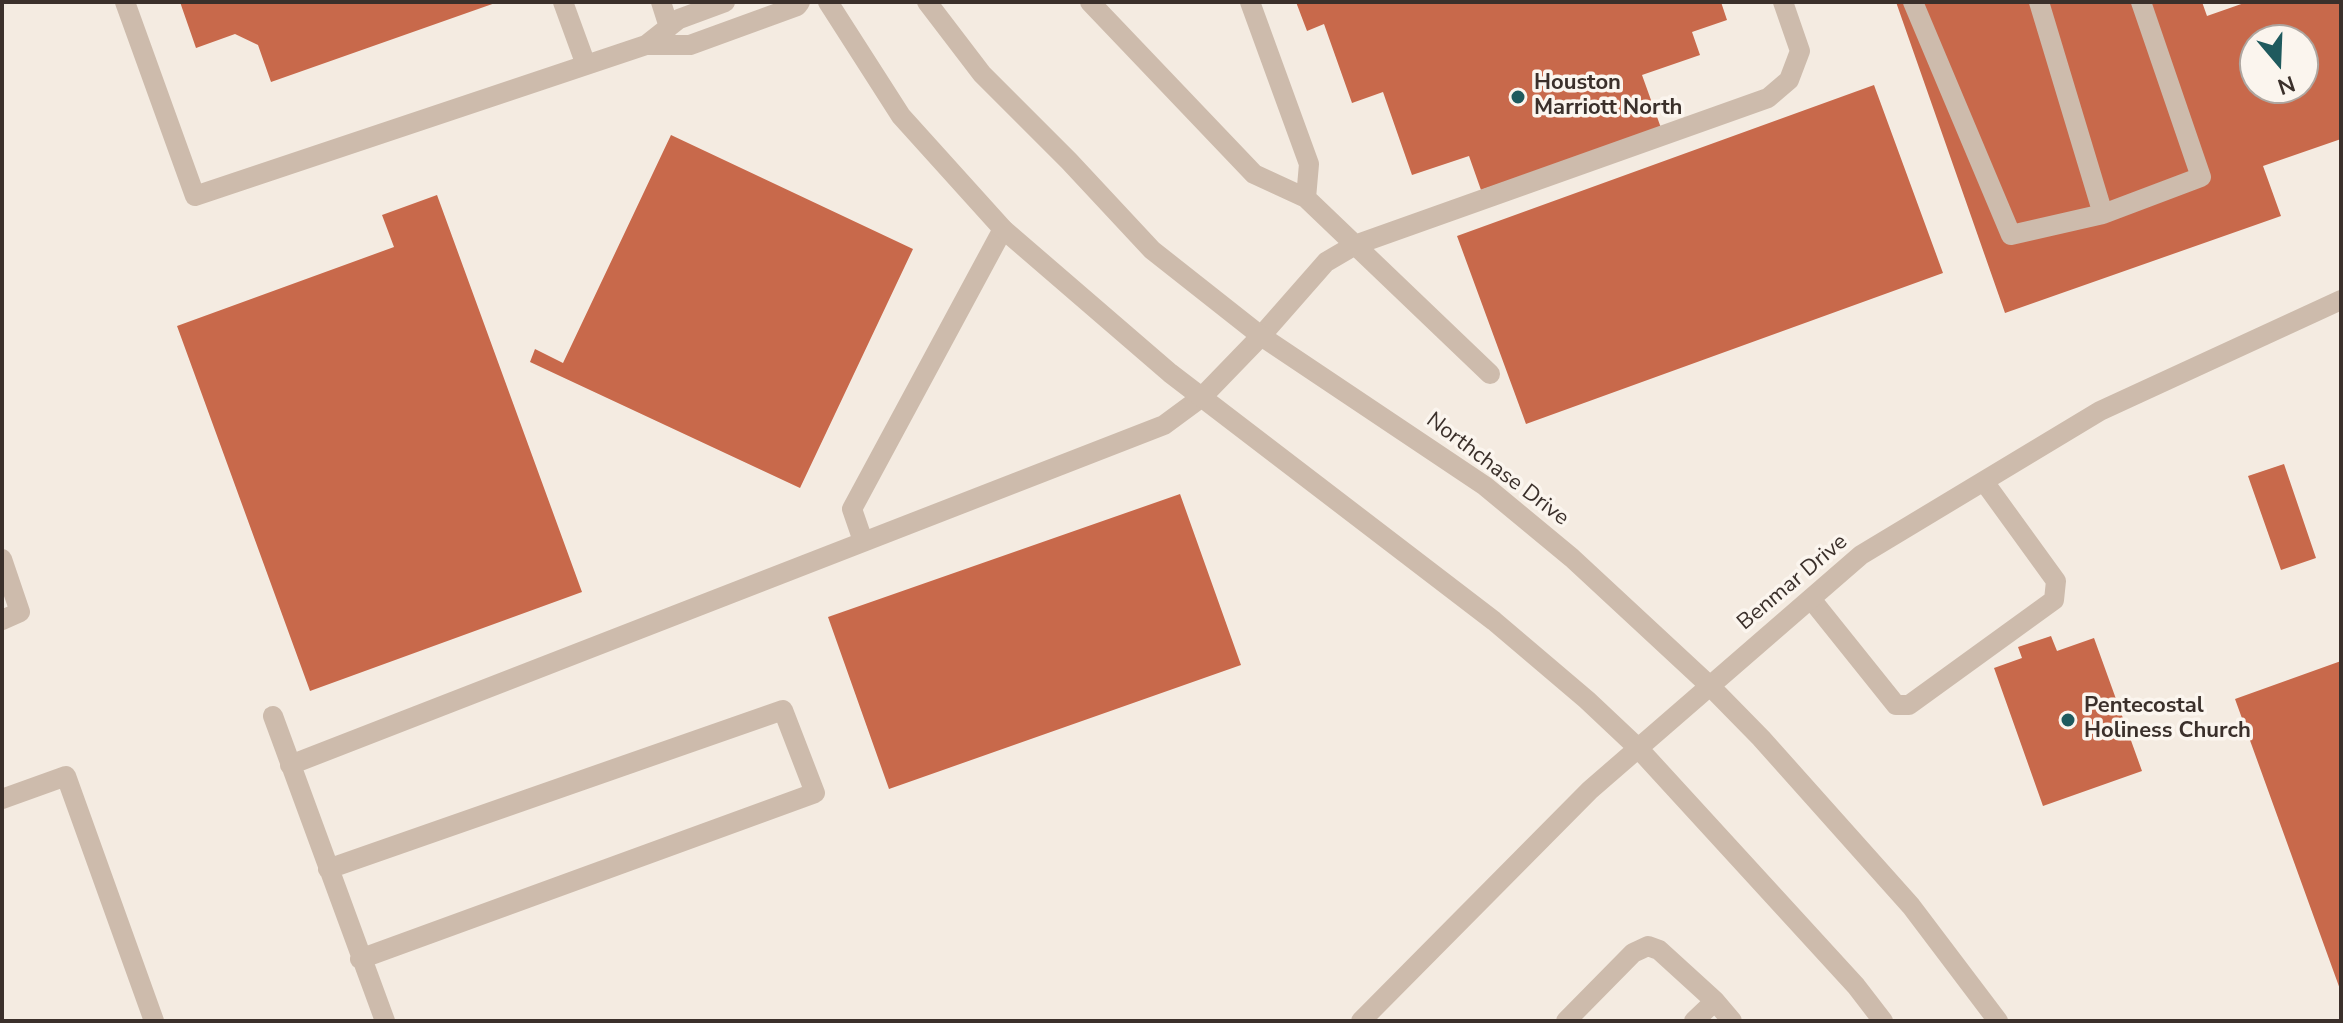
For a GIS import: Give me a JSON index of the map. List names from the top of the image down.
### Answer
{
  "streets": {
    "street": ["Northchase Drive", "Benmar Drive"]
  },
  "crossings": [
    ["Northchase Drive", "Benmar Drive"]
  ],
  "places": ["Houston Marriott North", "Pentecostal Holiness Church"],
  "north": "bottom"
}
